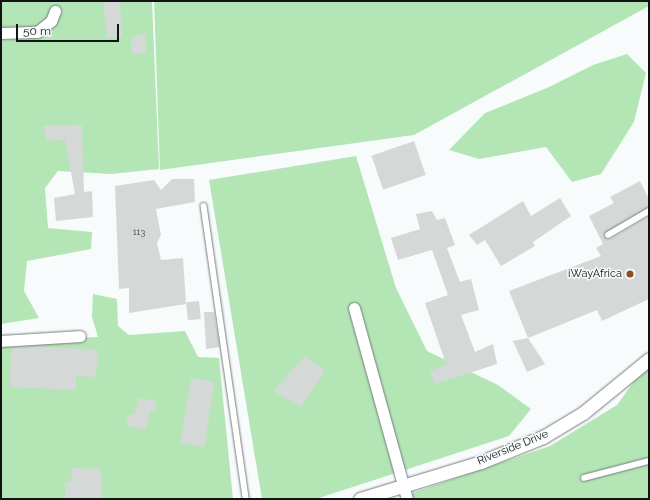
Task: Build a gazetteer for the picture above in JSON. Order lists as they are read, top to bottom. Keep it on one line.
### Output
{"streets":{"street":["Riverside Drive"]},"places":["iWayAfrica"],"house_numbers":["113"],"scale_bar":"50 m"}
